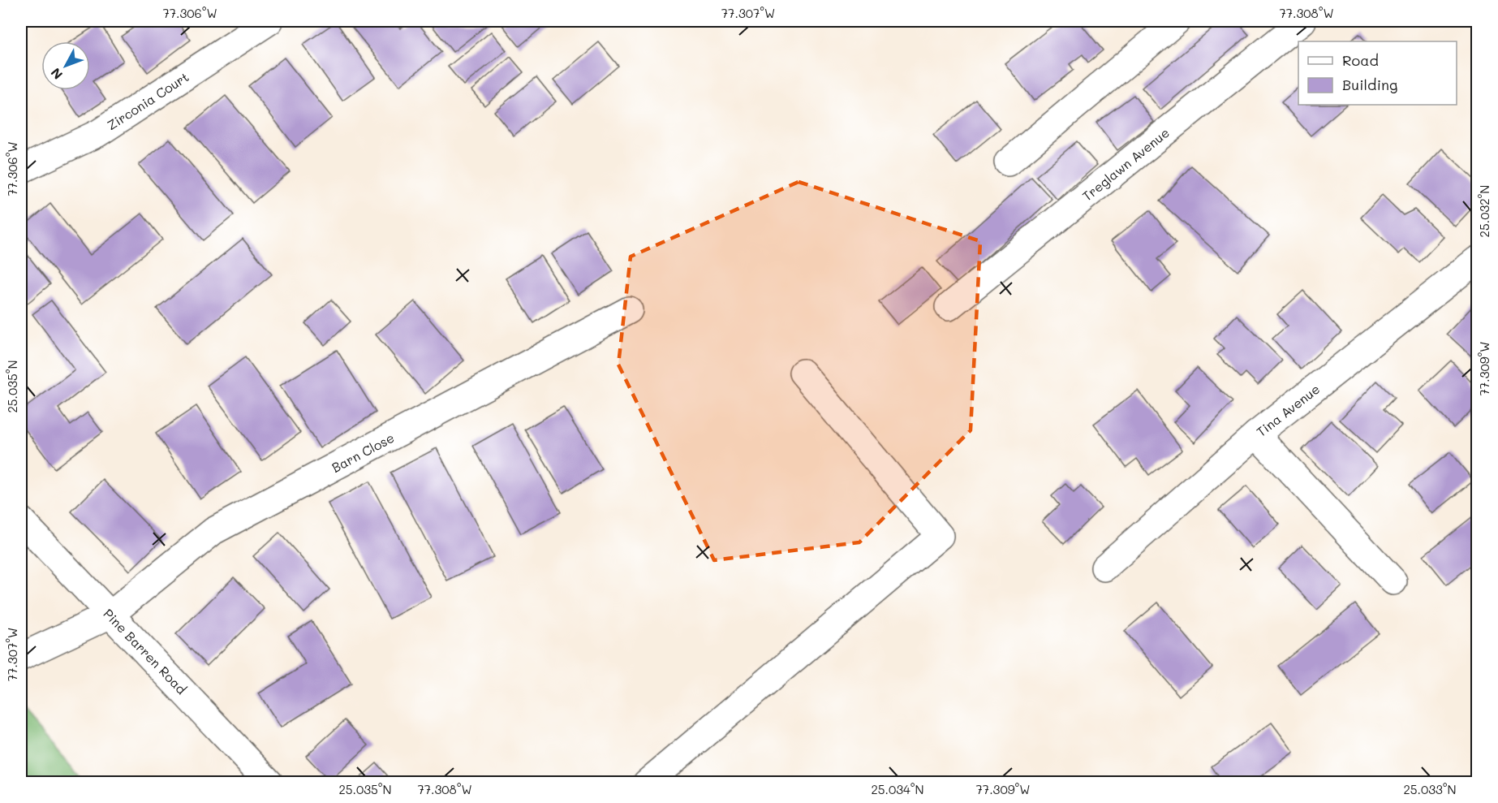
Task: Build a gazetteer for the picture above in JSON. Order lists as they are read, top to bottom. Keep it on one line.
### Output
{"streets":{"street":["Zirconia Court","Treglawn Avenue","Tina Avenue","Barn Close","Pine Barren Road"]},"crossings":[["Barn Close","Pine Barren Road"]],"legend":["Road","Building"],"north":"bottom left","coordinates":["77.306°W","77.307°W","77.308°W","25.032°N","77.309°W","25.035°N","25.034°N","25.033°N"]}
